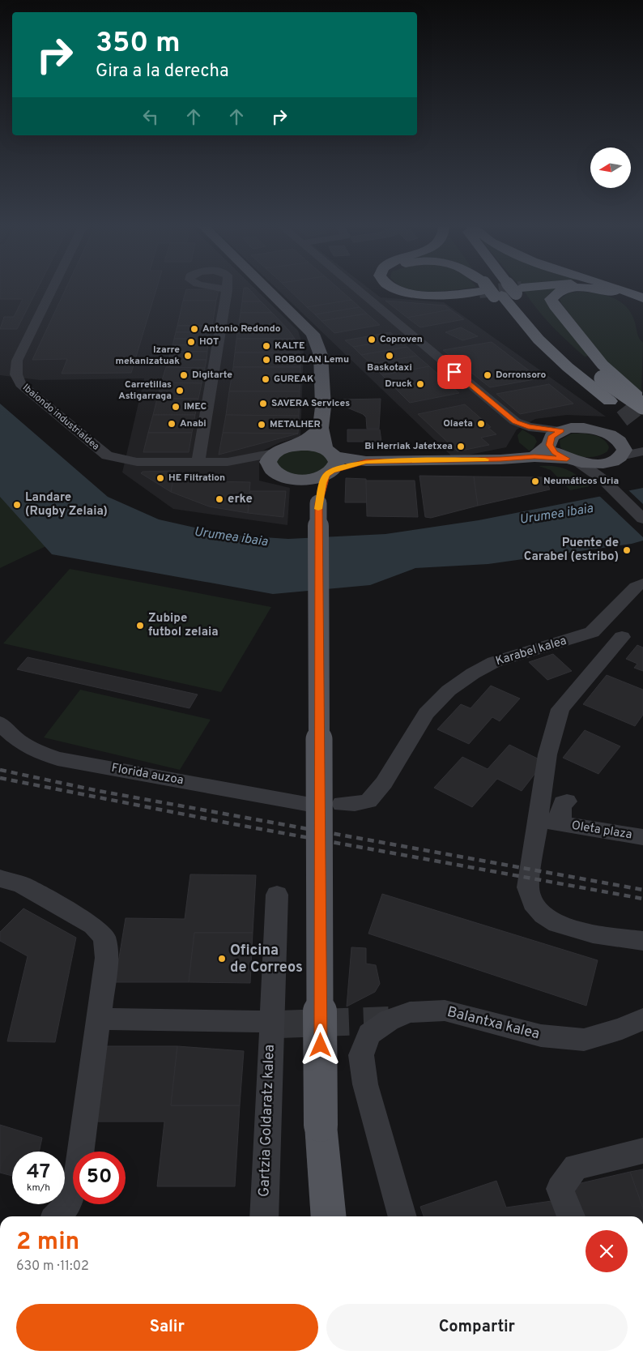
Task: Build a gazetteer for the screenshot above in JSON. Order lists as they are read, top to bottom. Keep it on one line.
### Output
{"streets":{"street":["Ibaiondo industrialdea","Karabel kalea","Florida auzoa","Oleta plaza","Balantxa kalea","Gartzia Goldaratz kalea"]},"water":["Urumea ibaia"],"places":["Antonio Redondo","Coproven","HOT","KALTE","Izarre mekanizatuak","Baskotaxi","ROBOLAN Lemu","Digitarte","Dorronsoro","GUREAK","Druck","Carretillas Astigarraga","SAVERA Services","IMEC","Anabi","Olaeta","METALHER","Bi Herriak Jatetxea","HE Filtration","Neumáticos Uria","erke","Landare (Rugby Zelaia)","Puente de Carabel (estribo)","Zubipe futbol zelaia","Oficina de Correos"],"north":"left","page":{"turn":["350 m","Gira a la derecha"],"speed":"47 km/h","limit":"50","heading":["2 min","630 m · 11:02"],"buttons":["Salir","Compartir"]}}
